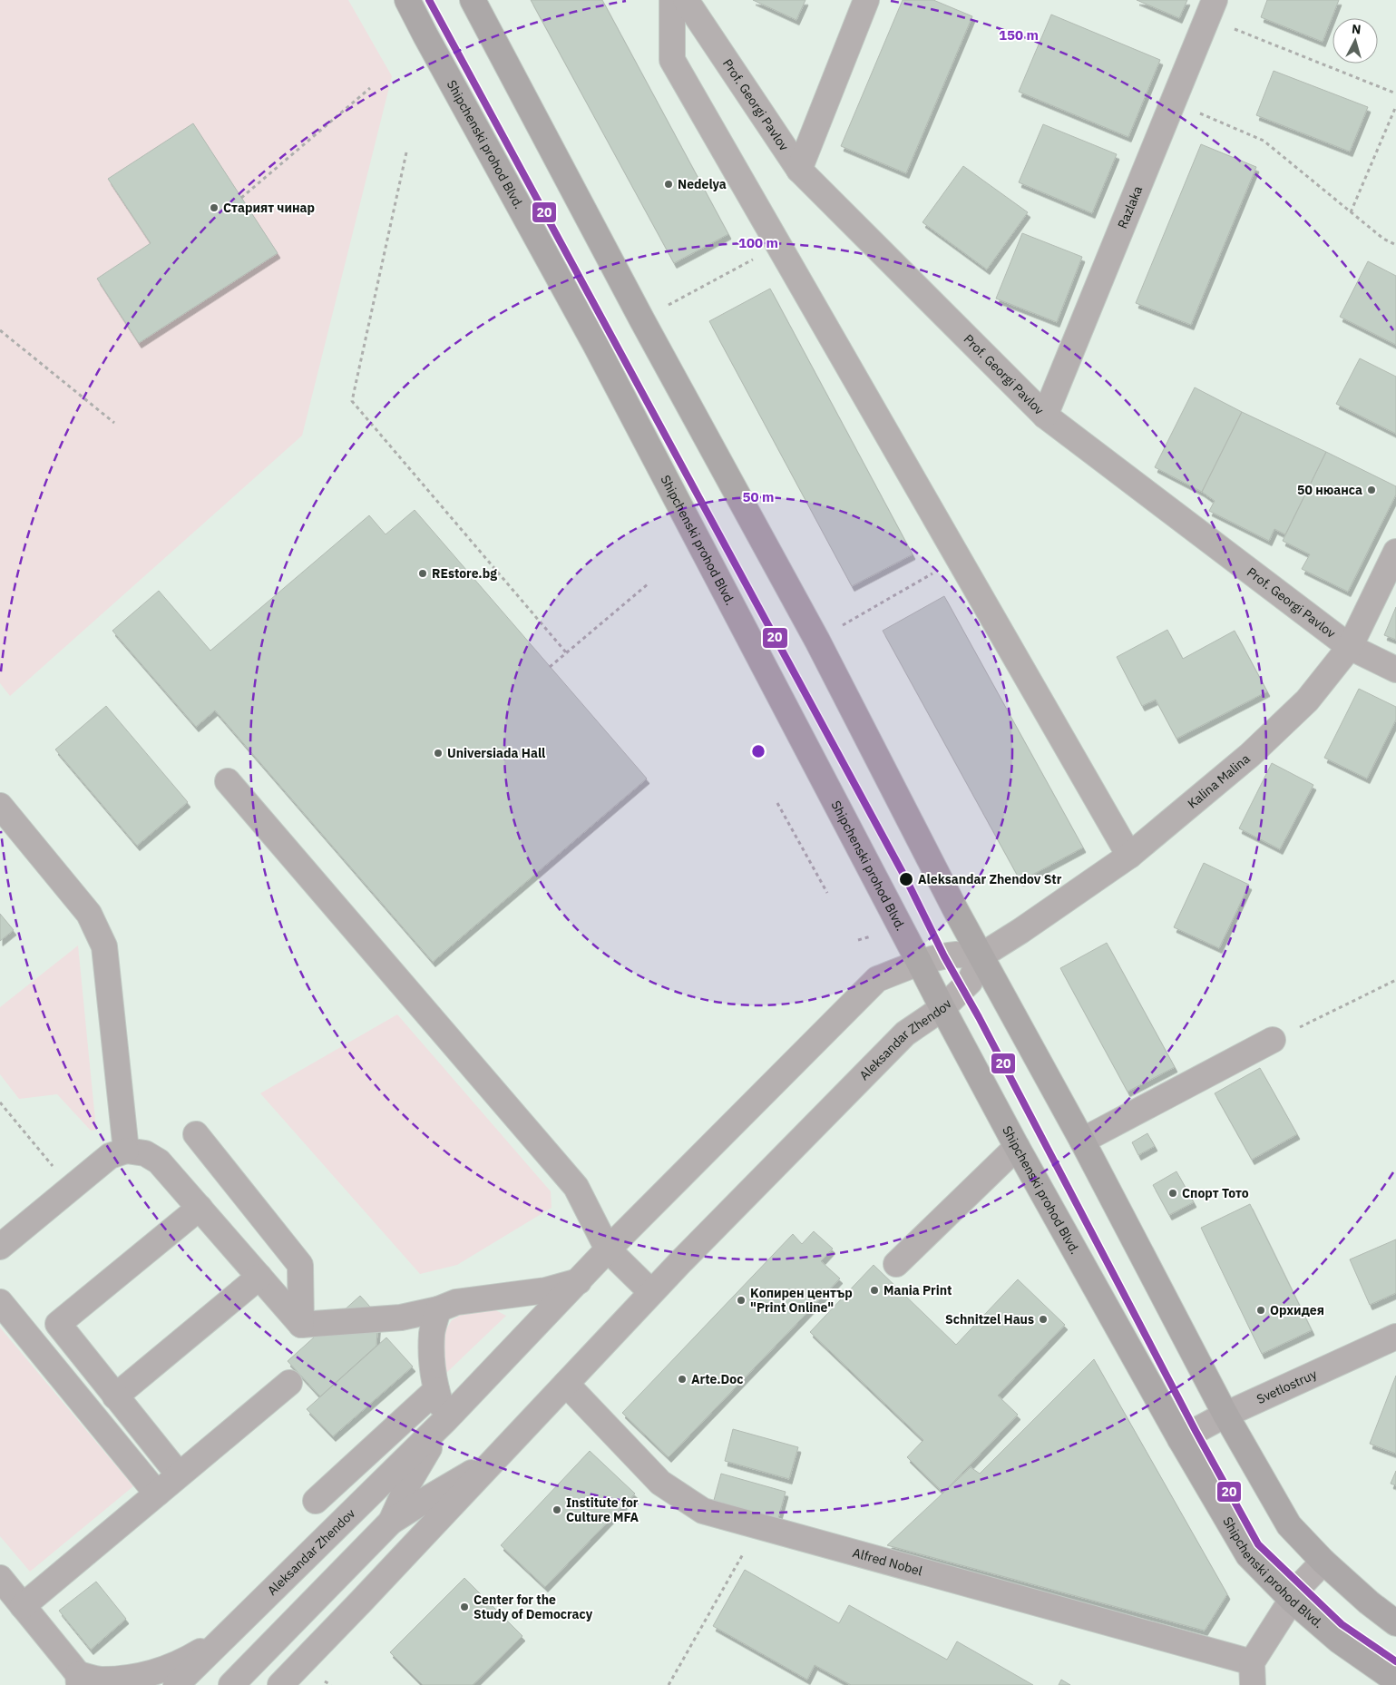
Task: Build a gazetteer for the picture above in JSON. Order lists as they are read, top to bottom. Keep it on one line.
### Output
{"streets":{"main road":["Shipchenski prohod Blvd."],"street":["Prof. Georgi Pavlov","Razlaka","Kalina Malina","Aleksandar Zhendov","Svetlostruy","Alfred Nobel"]},"crossings":[["Prof. Georgi Pavlov","Razlaka"],["Prof. Georgi Pavlov","Kalina Malina"],["Shipchenski prohod Blvd.","Aleksandar Zhendov"],["Shipchenski prohod Blvd.","Svetlostruy"],["Shipchenski prohod Blvd.","Alfred Nobel"],["Kalina Malina","Aleksandar Zhendov"],["Aleksandar Zhendov","Alfred Nobel"]],"places":["Nedelya","Старият чинар","50 нюанса","REstore.bg","Universiada Hall","Aleksandar Zhendov Str","Спорт Тото","Mania Print","Kопирен център \"Print Online\"","Орхидея","Schnitzel Haus","Arte.Doc","Institute for Culture MFA","Center for the Study of Democracy"],"lines":["transit line 20"],"north":"top","rings":["150 m","100 m","50 m"]}
